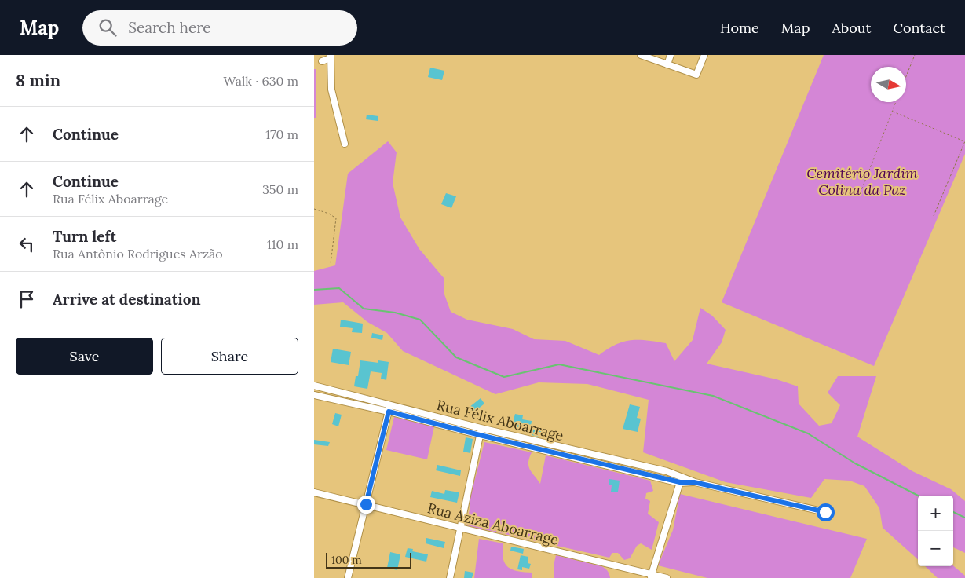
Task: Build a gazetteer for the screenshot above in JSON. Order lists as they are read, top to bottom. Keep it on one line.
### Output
{"streets":{"street":["Rua Félix Aboarrage","Rua Aziza Aboarrage"]},"parks":["Cemitério Jardim Colina da Paz"],"scale_bar":"100 m","north":"right","page":{"header":"Map","search":"Search here","nav":["Home","Map","About","Contact"],"heading":["8 min","Walk · 630 m"],"list":[["Continue","170 m"],["Continue","Rua Félix Aboarrage","350 m"],["Turn left","Rua Antônio Rodrigues Arzão","110 m"],"Arrive at destination"],"buttons":["Save","Share"],"map_buttons":["+","−"],"scale":"100 m"}}
